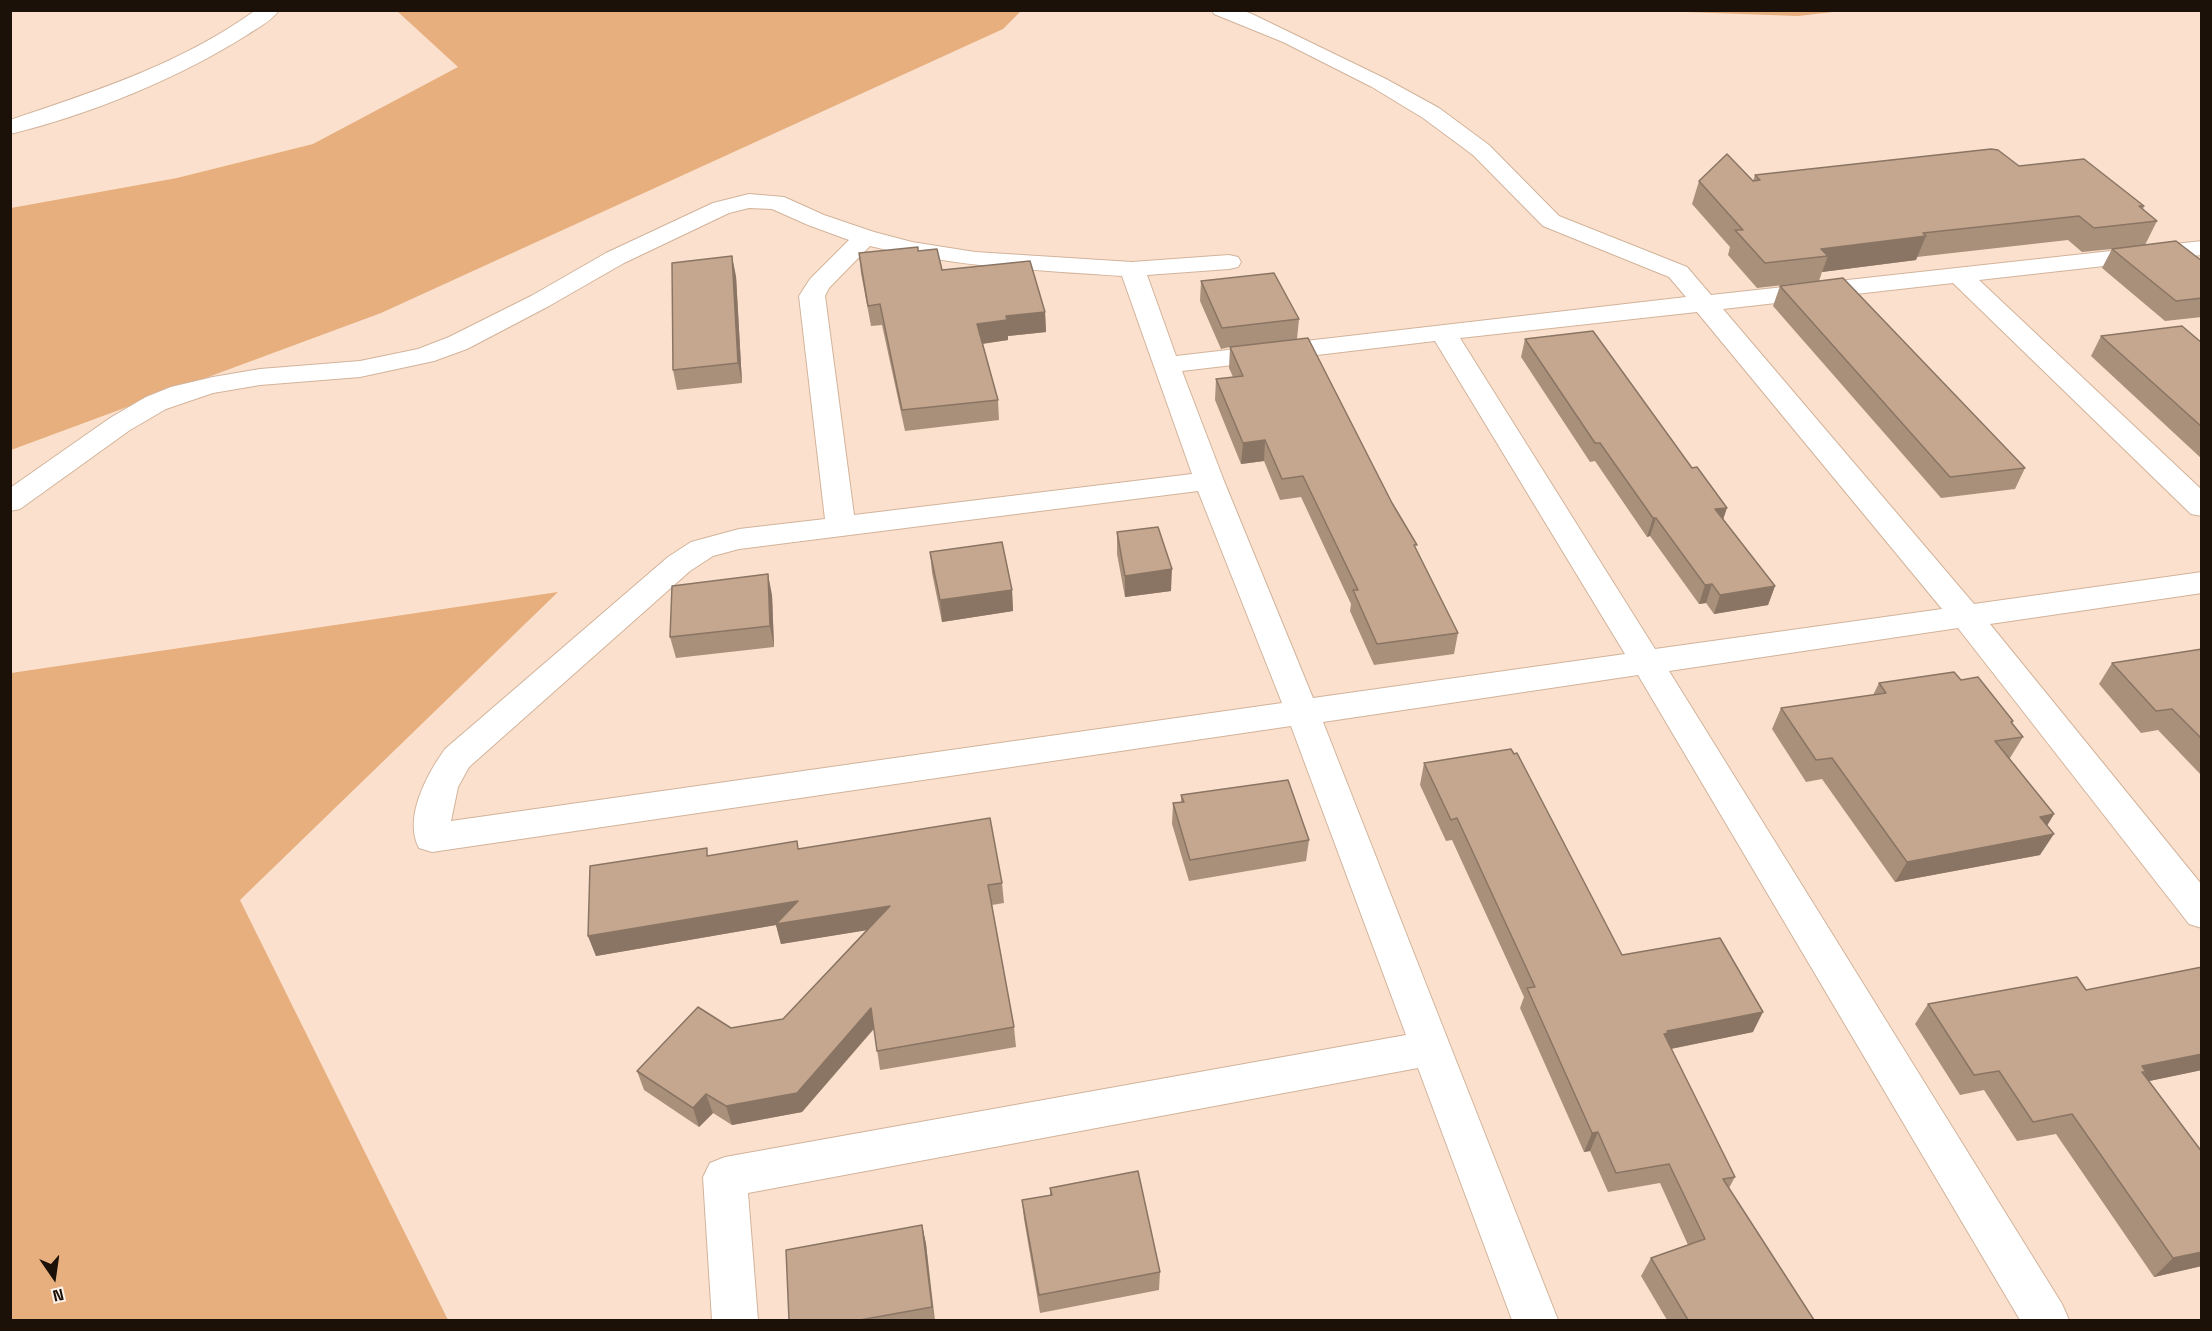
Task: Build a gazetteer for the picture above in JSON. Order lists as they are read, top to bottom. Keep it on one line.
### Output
{"north":"bottom"}
